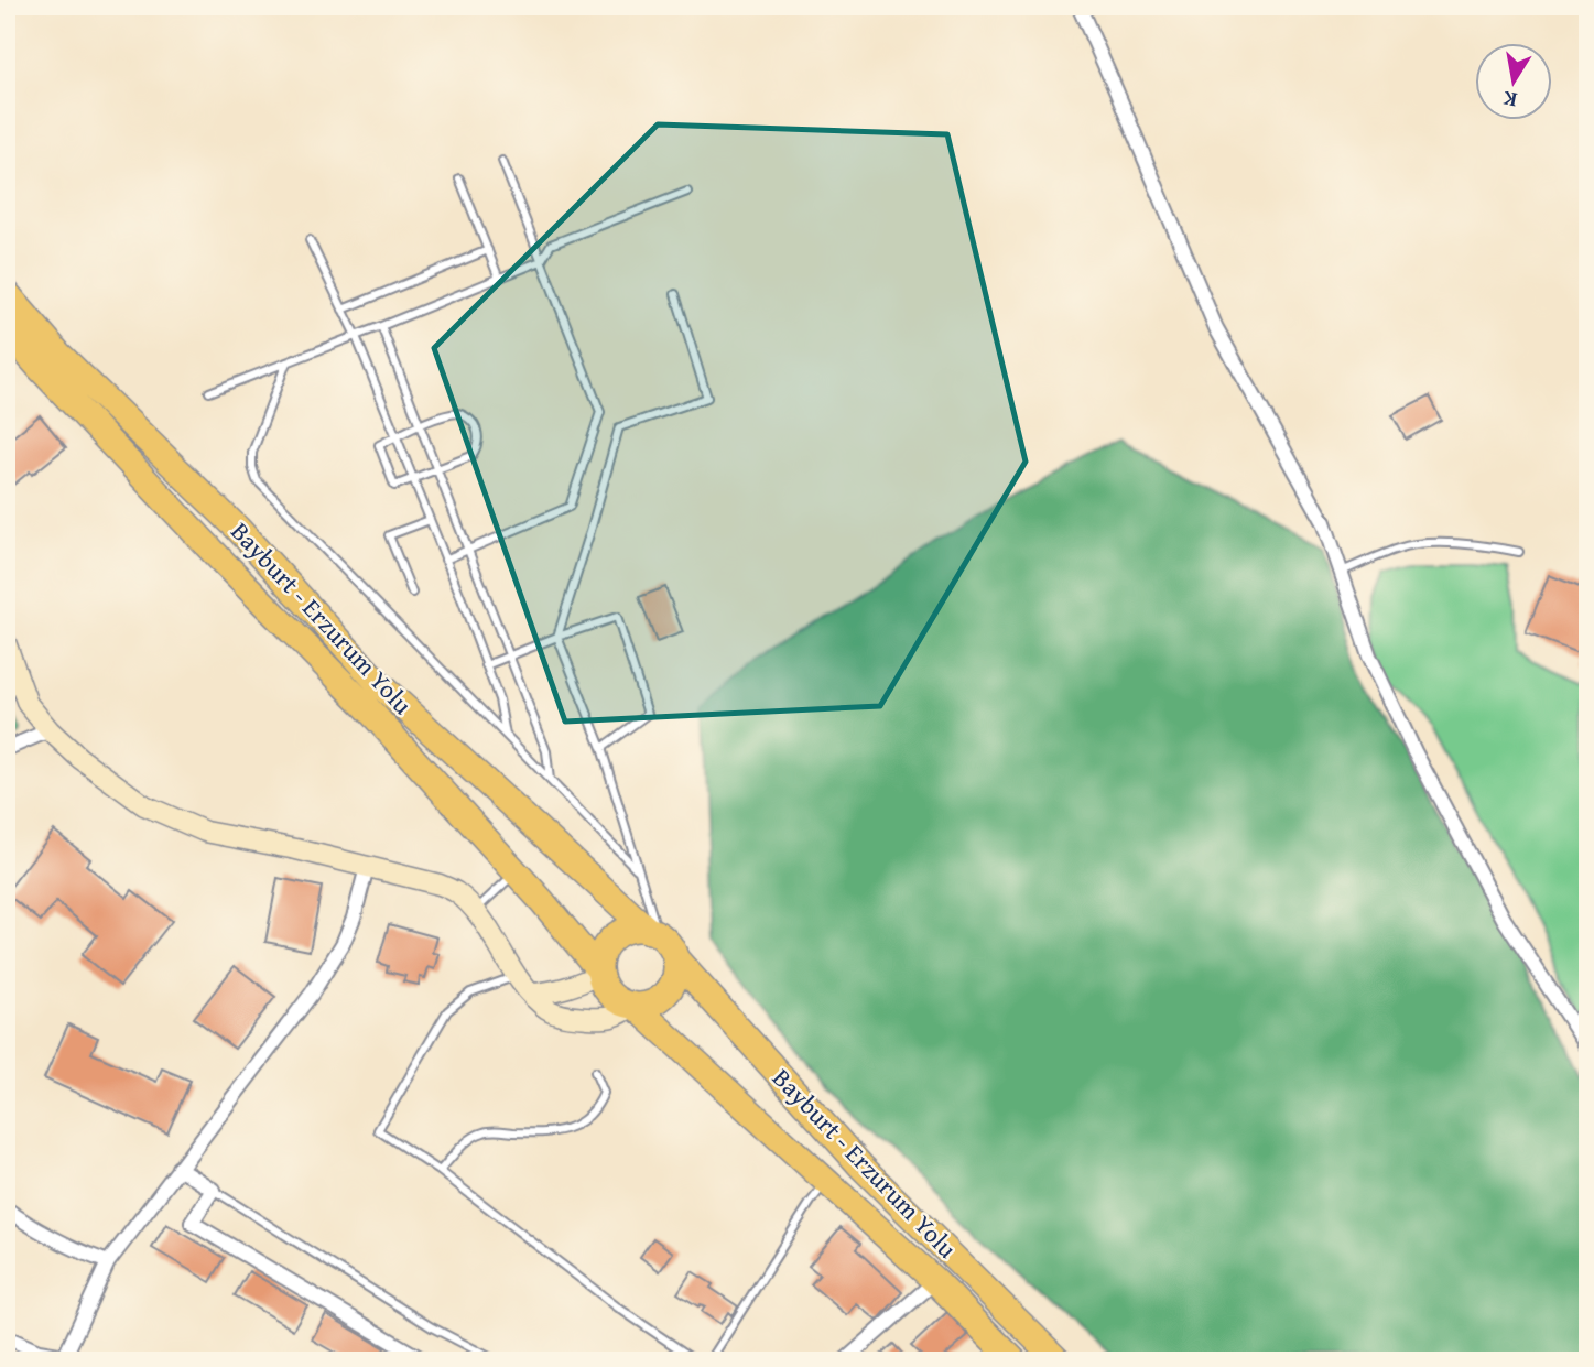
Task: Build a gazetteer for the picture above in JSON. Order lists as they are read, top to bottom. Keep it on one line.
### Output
{"streets":{"highway":["Bayburt - Erzurum Yolu"]},"north":"bottom"}
